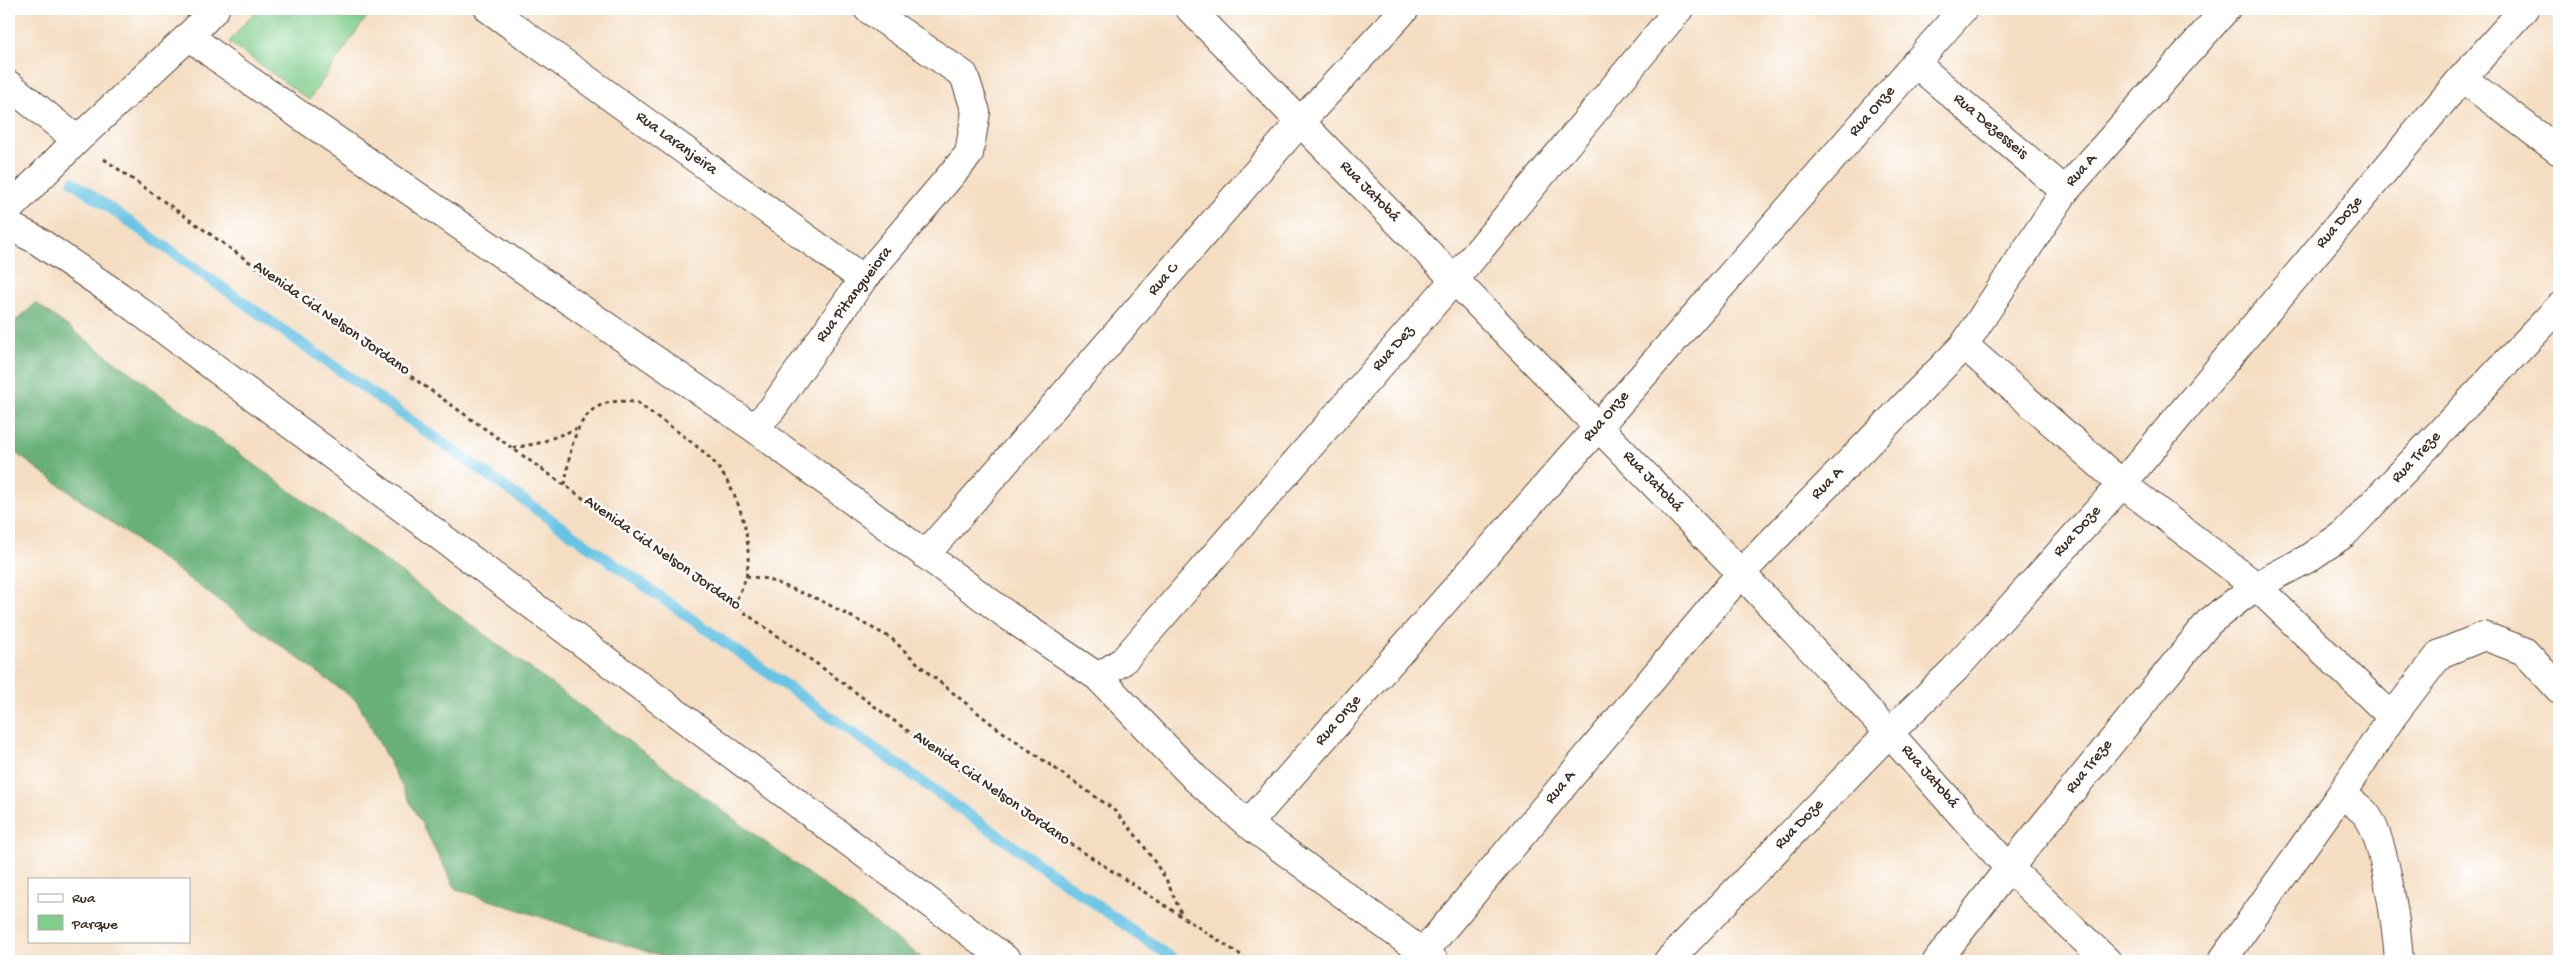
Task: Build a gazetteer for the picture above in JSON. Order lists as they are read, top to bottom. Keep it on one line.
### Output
{"streets":{"street":["Rua Onze","Rua Dezesseis","Rua Laranjeira","Rua A","Rua Jatobá","Rua Doze","Rua C","Rua Pitangueiora","Rua Dez","Rua Treze"],"path":["Avenida Cid Nelson Jordano"]},"crossings":[["Rua Onze","Rua Dezesseis"],["Rua Onze","Rua Jatobá"],["Rua Dezesseis","Rua A"],["Rua Laranjeira","Rua Pitangueiora"],["Rua A","Rua Jatobá"],["Rua Jatobá","Rua Doze"],["Rua Jatobá","Rua C"],["Rua Jatobá","Rua Dez"],["Rua Jatobá","Rua Treze"]],"legend":["Rua","Parque"]}
